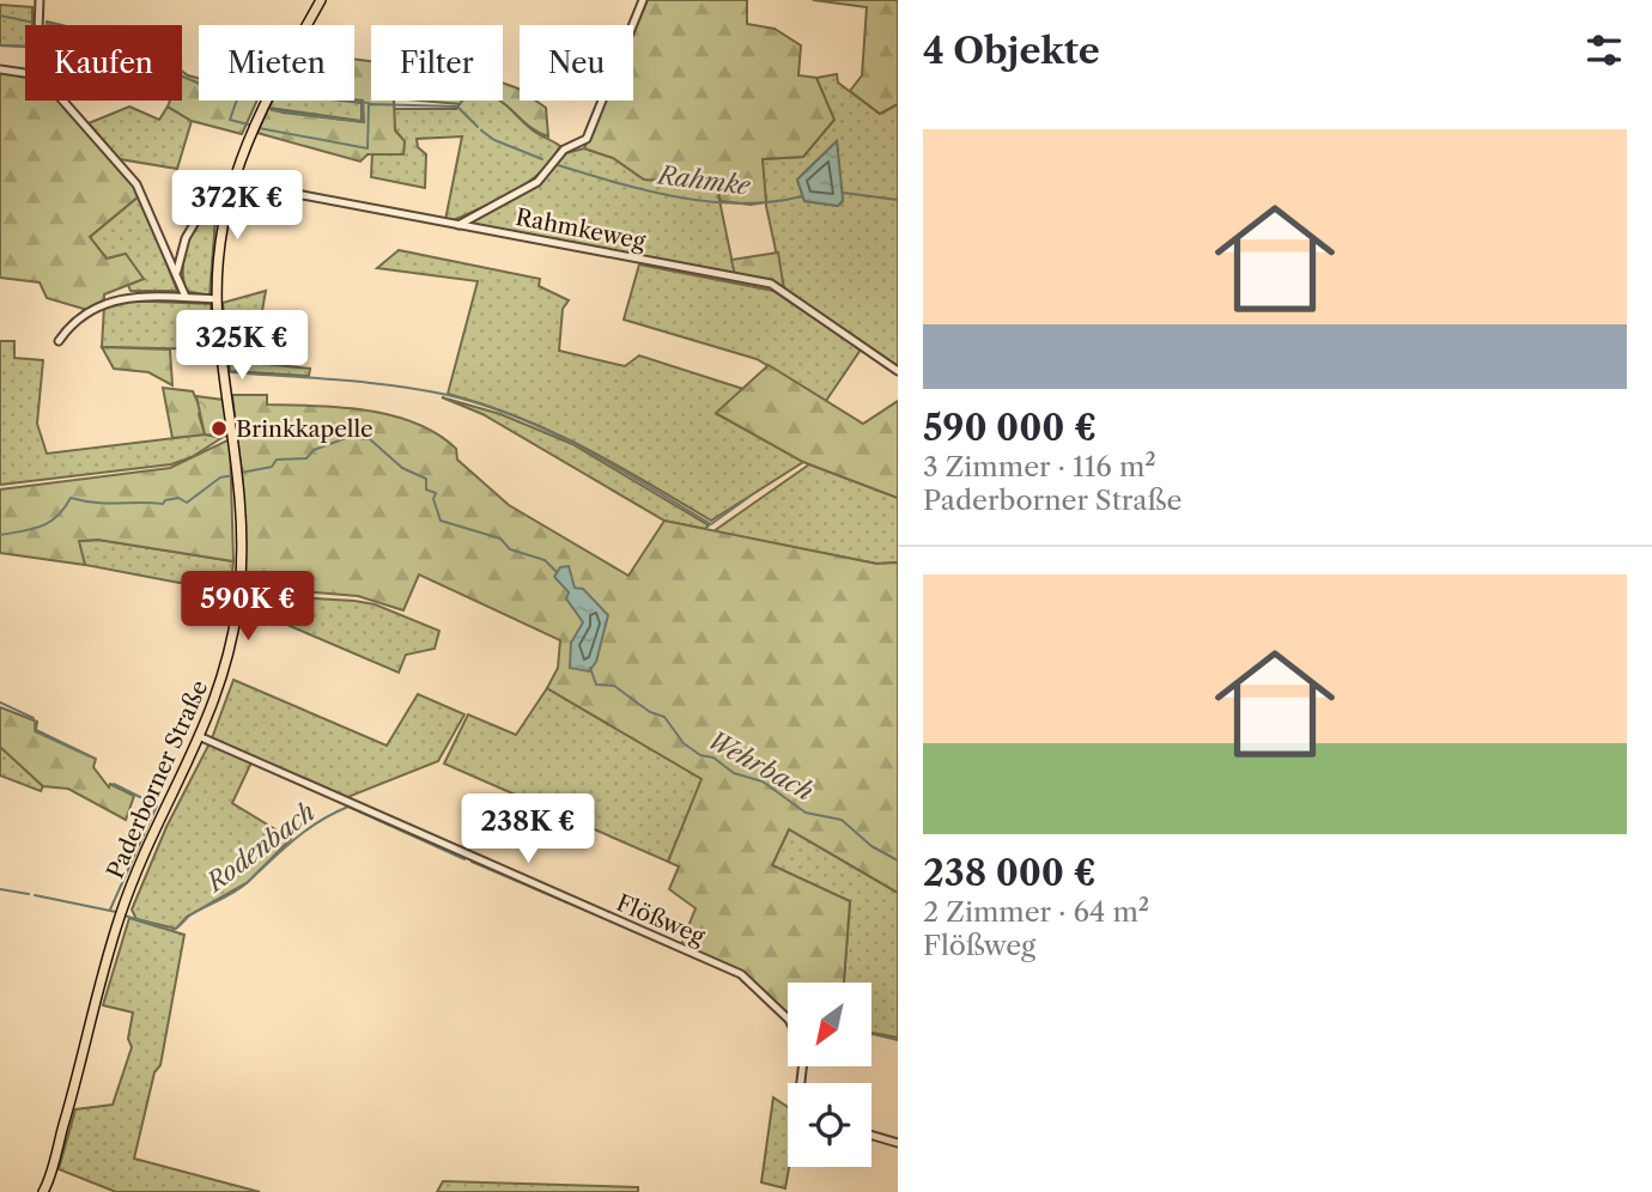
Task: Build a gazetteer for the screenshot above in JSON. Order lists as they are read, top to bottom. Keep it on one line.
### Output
{"streets":{"main road":["Paderborner Straße"],"street":["Rahmkeweg","Flößweg"]},"crossings":[["Rahmkeweg","Paderborner Straße"],["Paderborner Straße","Flößweg"]],"water":["Rahmke","Wehrbach","Rodenbach"],"places":["Brinkkapelle"],"north":"bottom left","page":{"heading":"4 Objekte","chip":["Kaufen","Mieten","Filter","Neu"],"list":[{"name":"590 000 €","note":"3 Zimmer · 116 m² · Paderborner Straße"},{"name":"238 000 €","note":"2 Zimmer · 64 m² · Flößweg"}],"price":["372K €","325K €","590K €","238K €"]}}
